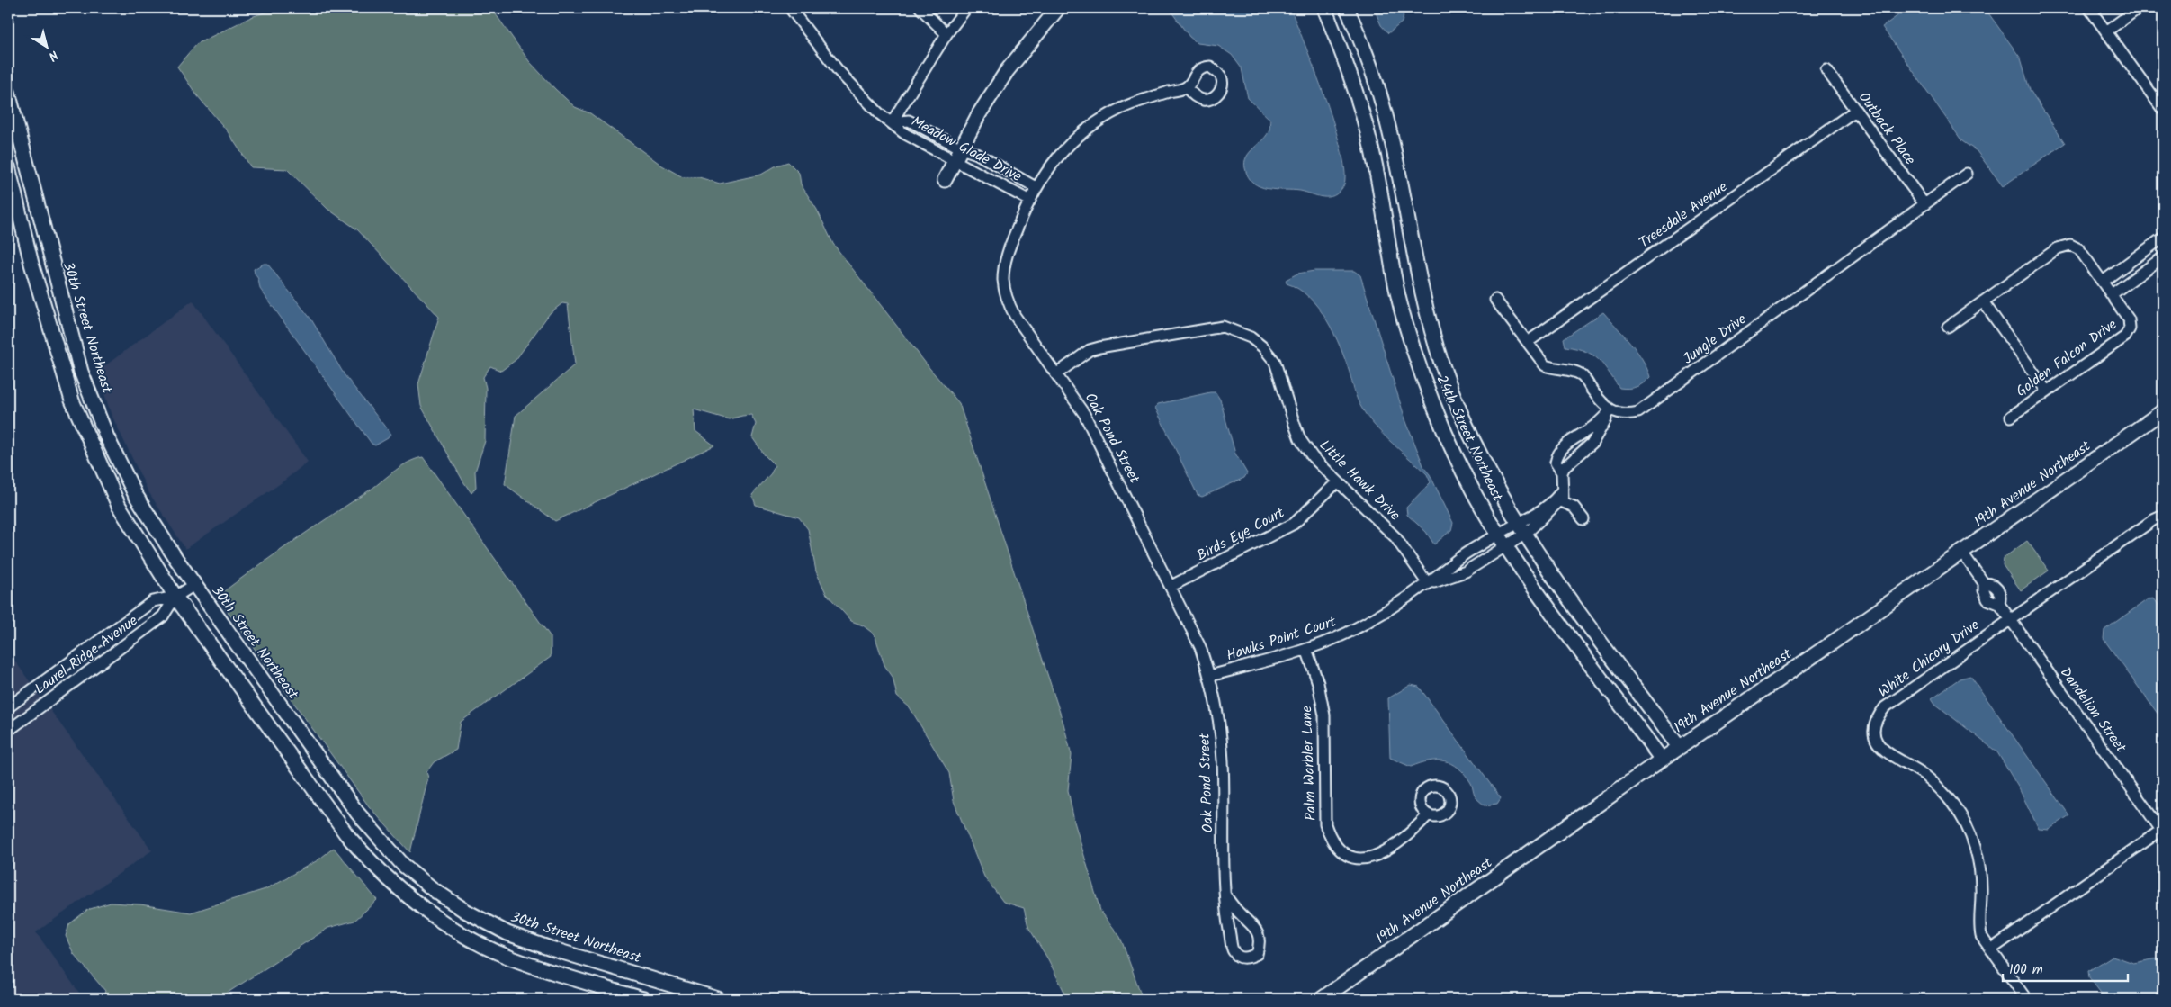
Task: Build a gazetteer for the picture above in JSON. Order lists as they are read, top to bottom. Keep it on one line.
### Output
{"streets":{"street":["Outback Place","Meadow Glade Drive","Treesdale Avenue","30th Street Northeast","Jungle Drive","Golden Falcon Drive","Oak Pond Street","24th Street Northeast","Little Hawk Drive","19th Avenue Northeast","Birds Eye Court","Hawks Point Court","Laurel Ridge Avenue","White Chicory Drive","Dandelion Street","Palm Warbler Lane"]},"crossings":[["Outback Place","Treesdale Avenue"],["Outback Place","Jungle Drive"],["Meadow Glade Drive","Oak Pond Street"],["30th Street Northeast","Laurel Ridge Avenue"],["Oak Pond Street","Little Hawk Drive"],["Oak Pond Street","Birds Eye Court"],["Oak Pond Street","Hawks Point Court"],["24th Street Northeast","19th Avenue Northeast"],["24th Street Northeast","Hawks Point Court"],["Little Hawk Drive","Birds Eye Court"],["Little Hawk Drive","Hawks Point Court"],["19th Avenue Northeast","Dandelion Street"],["Hawks Point Court","Palm Warbler Lane"],["White Chicory Drive","Dandelion Street"]],"scale_bar":"100 m","north":"bottom right"}
